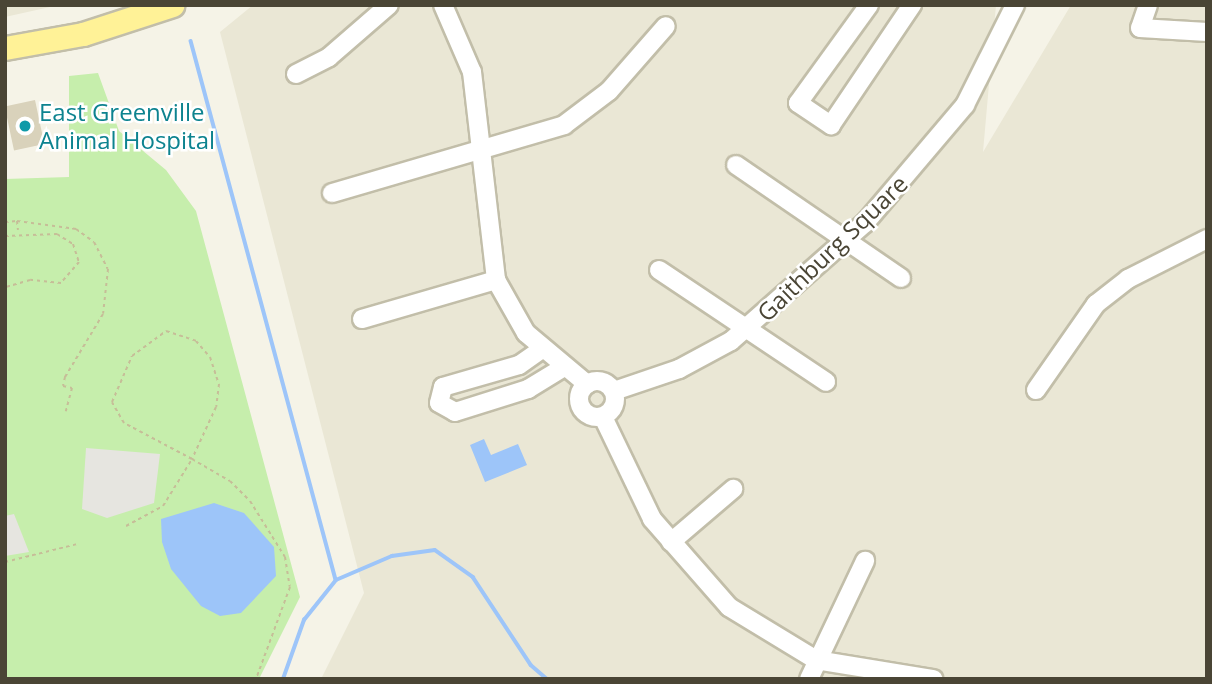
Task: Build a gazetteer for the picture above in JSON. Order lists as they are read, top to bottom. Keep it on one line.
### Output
{"streets":{"street":["Gaithburg Square"]},"places":["East Greenville Animal Hospital"]}
